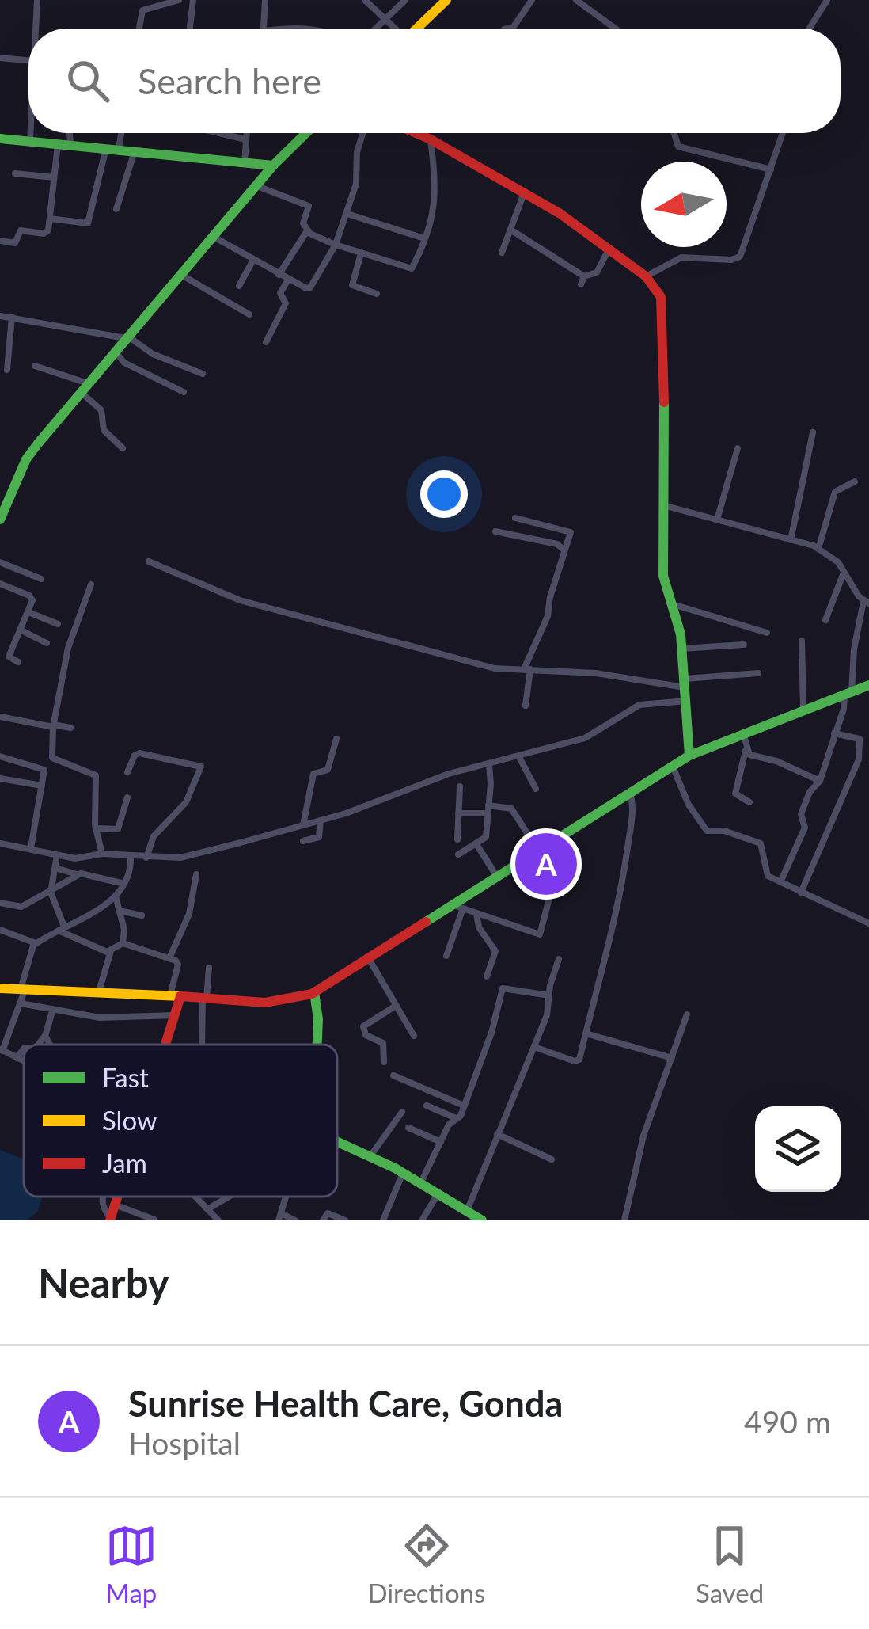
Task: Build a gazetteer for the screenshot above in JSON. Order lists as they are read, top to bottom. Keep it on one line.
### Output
{"legend":["Fast","Slow","Jam"],"north":"left","page":{"search":"Search here","pins":"A","heading":"Nearby","list":[{"mark":"A","name":"Sunrise Health Care, Gonda","note":"Hospital","value":"490 m"}],"nav":["Map","Directions","Saved"]}}
